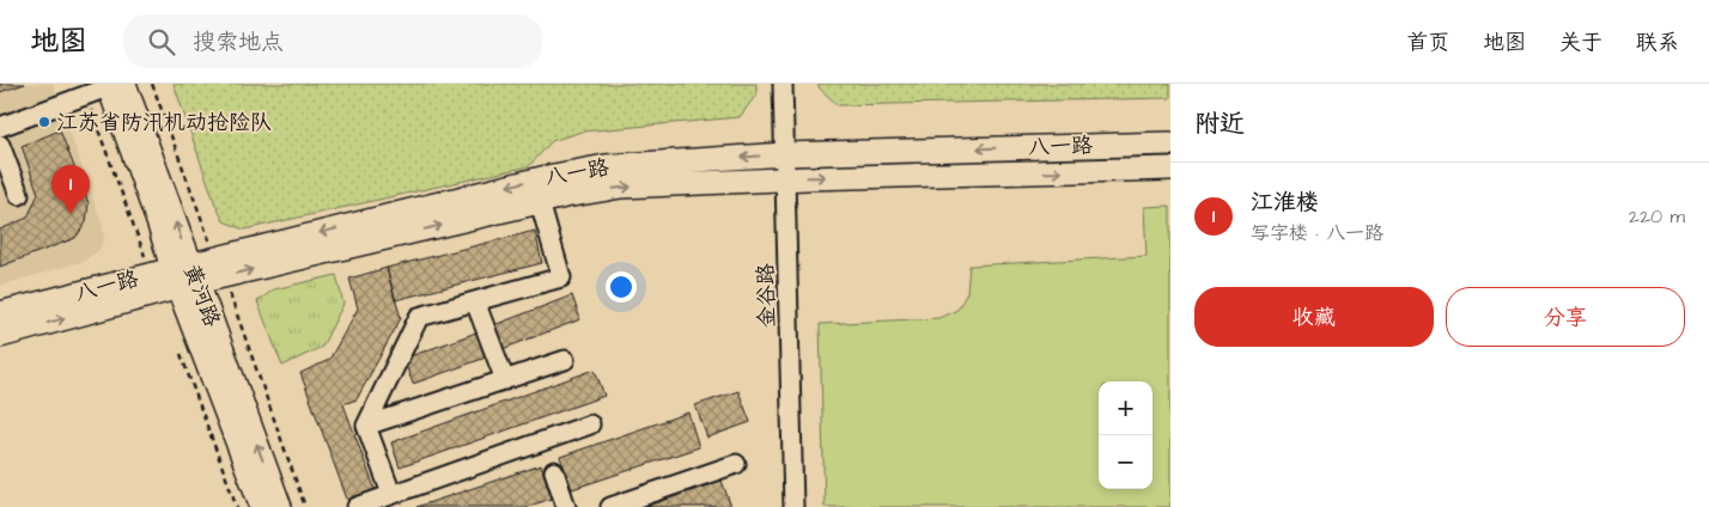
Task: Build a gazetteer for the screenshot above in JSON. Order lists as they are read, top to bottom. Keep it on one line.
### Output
{"streets":{"main road":["八一路","黄河路"],"street":["金谷路"]},"crossings":[["八一路","黄河路"],["八一路","金谷路"]],"places":["江苏省防汛机动抢险队"],"page":{"header":"地图","search":"搜索地点","nav":["首页","地图","关于","联系"],"heading":"附近","list":[{"mark":"1","name":"江淮楼","note":"写字楼 · 八一路","value":"220 m"}],"pins":"1","buttons":["收藏","分享"],"map_buttons":["+","−"]}}
